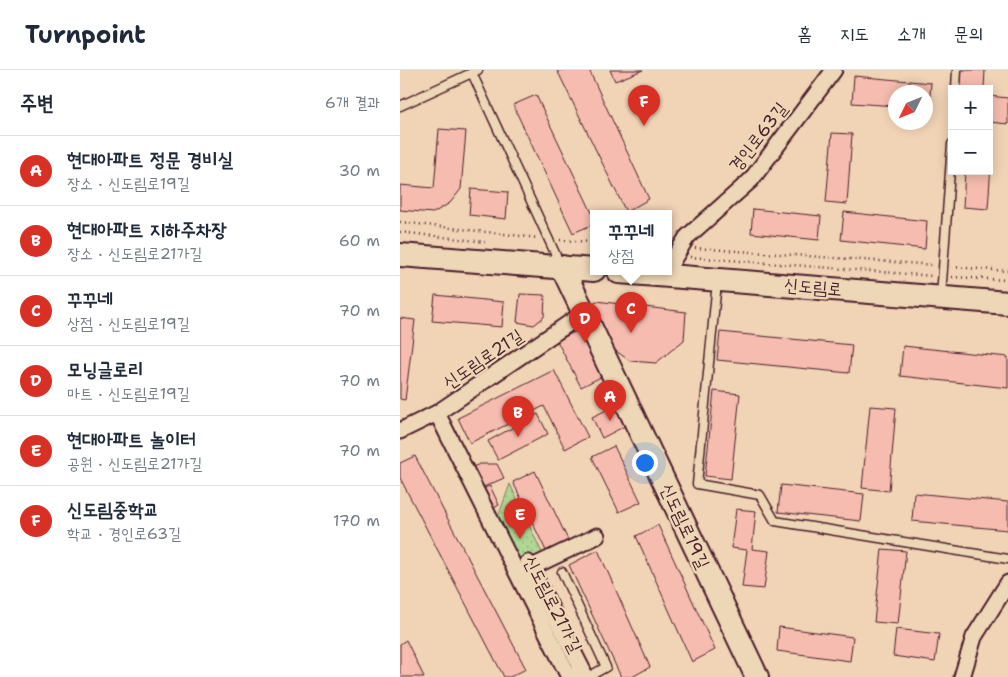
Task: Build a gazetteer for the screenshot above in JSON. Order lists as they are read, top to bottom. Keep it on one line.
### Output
{"streets":{"street":["경인로63길","신도림로","신도림로21길","신도림로19길","신도림로21가길"]},"crossings":[["신도림로21길","신도림로19길"],["신도림로21길","신도림로21가길"]],"north":"bottom left","page":{"header":"Turnpoint","nav":["홈","지도","소개","문의"],"heading":["주변","6개 결과"],"map_buttons":["+","−"],"pins":["F","C","D","A","B","E"],"list":[{"mark":"A","name":"현대아파트 정문 경비실","note":"장소 · 신도림로19길","value":"30 m"},{"mark":"B","name":"현대아파트 지하주차장","note":"장소 · 신도림로21가길","value":"60 m"},{"mark":"C","name":"꾸꾸네","note":"상점 · 신도림로19길","value":"70 m"},{"mark":"D","name":"모닝글로리","note":"마트 · 신도림로19길","value":"70 m"},{"mark":"E","name":"현대아파트 놀이터","note":"공원 · 신도림로21가길","value":"70 m"},{"mark":"F","name":"신도림중학교","note":"학교 · 경인로63길","value":"170 m"}],"popup":["꾸꾸네","상점"]}}
